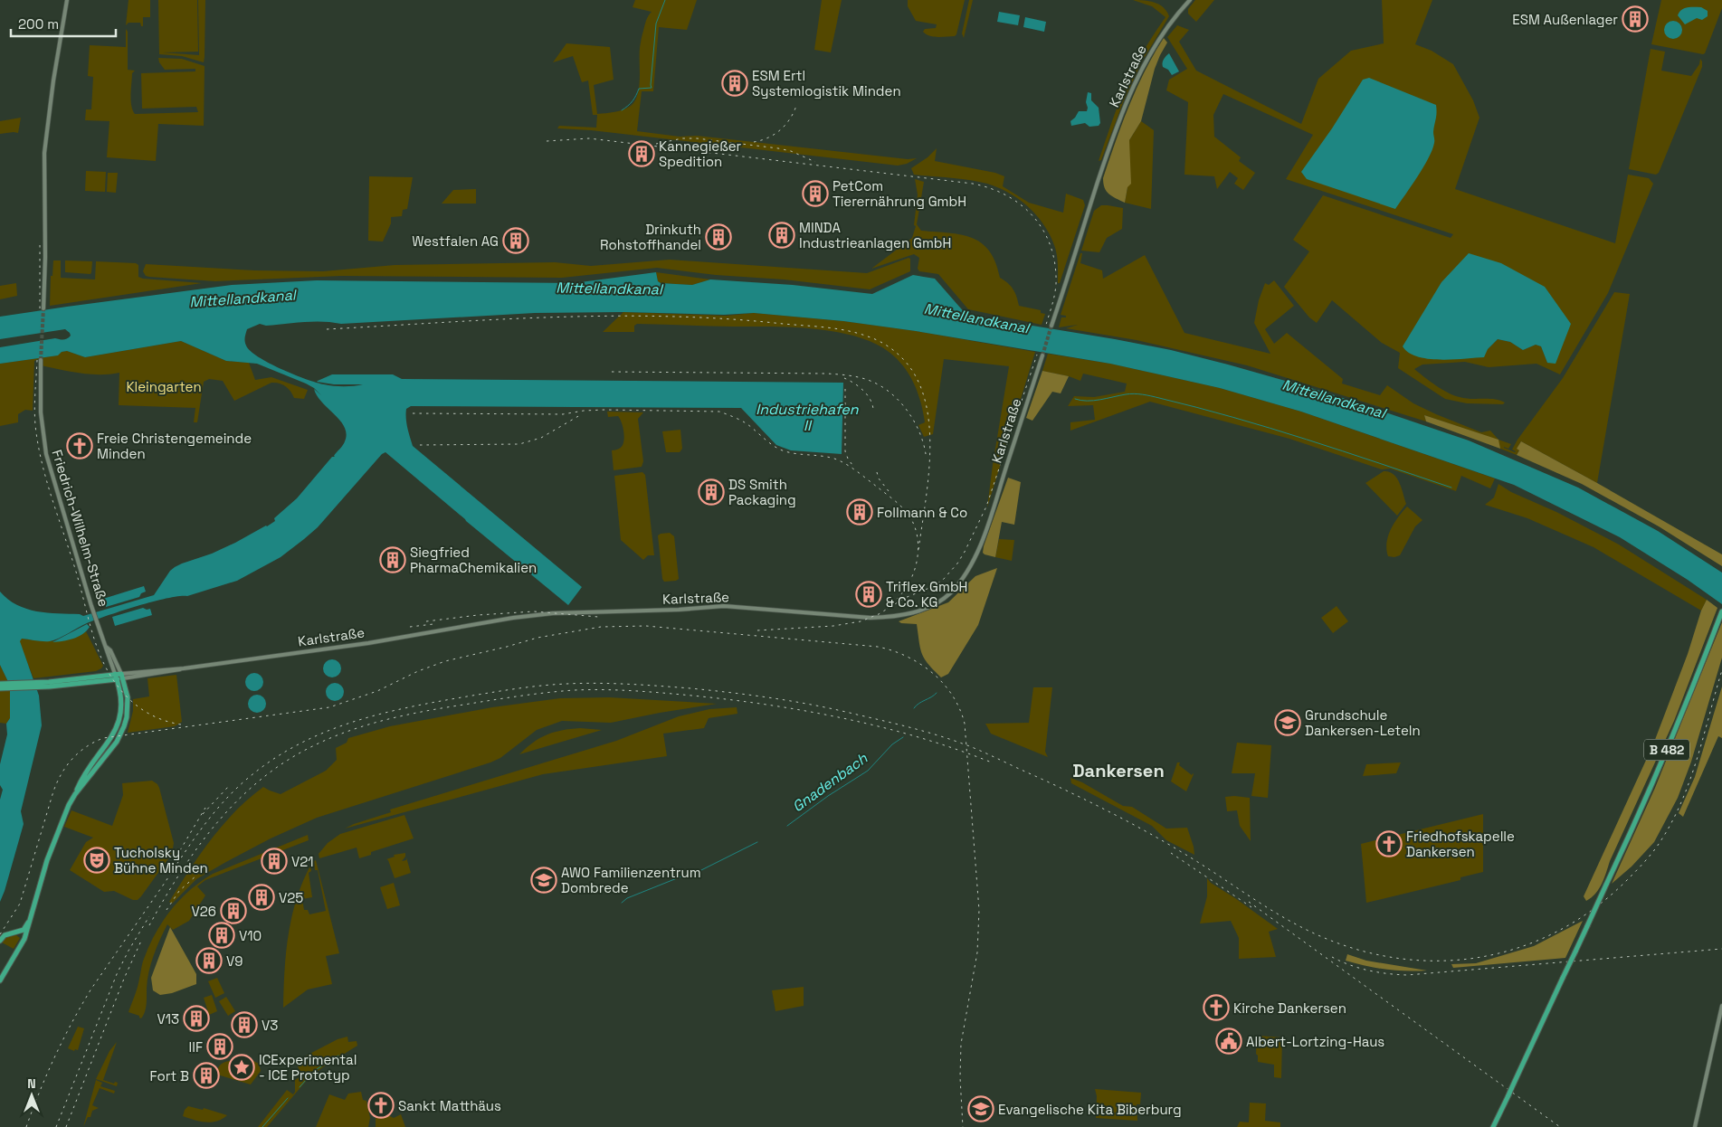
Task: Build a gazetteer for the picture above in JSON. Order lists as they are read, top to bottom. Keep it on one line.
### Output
{"streets":{"main road":["Friedrich-Wilhelm-Straße","B 482"],"street":["Karlstraße"]},"crossings":[["Karlstraße","Friedrich-Wilhelm-Straße"]],"districts":["Dankersen"],"water":["Mittellandkanal","Industriehafen II","Gnadenbach"],"parks":["Kleingarten"],"places":{"building":["ESM Außenlager","ESM Ertl Systemlogistik Minden","Kannegießer Spedition","PetCom Tierernährung GmbH","MINDA Industrieanlagen GmbH","Drinkuth Rohstoffhandel","Westfalen AG","DS Smith Packaging","Follmann & Co","Siegfried PharmaChemikalien","Triflex GmbH & Co. KG","V21","V25","V26","V10","V9","V13","V3","IIF","Fort B"],"church":["Freie Christengemeinde Minden","Friedhofskapelle Dankersen","Kirche Dankersen","Sankt Matthäus"],"school or university":["Grundschule Dankersen-Leteln","AWO Familienzentrum Dombrede","Evangelische Kita Biberburg"],"theatre":["Tucholsky Bühne Minden"],"public building":["Albert-Lortzing-Haus"],"place":["ICExperimental - ICE Prototyp"]},"scale_bar":"200 m","north":"top"}
